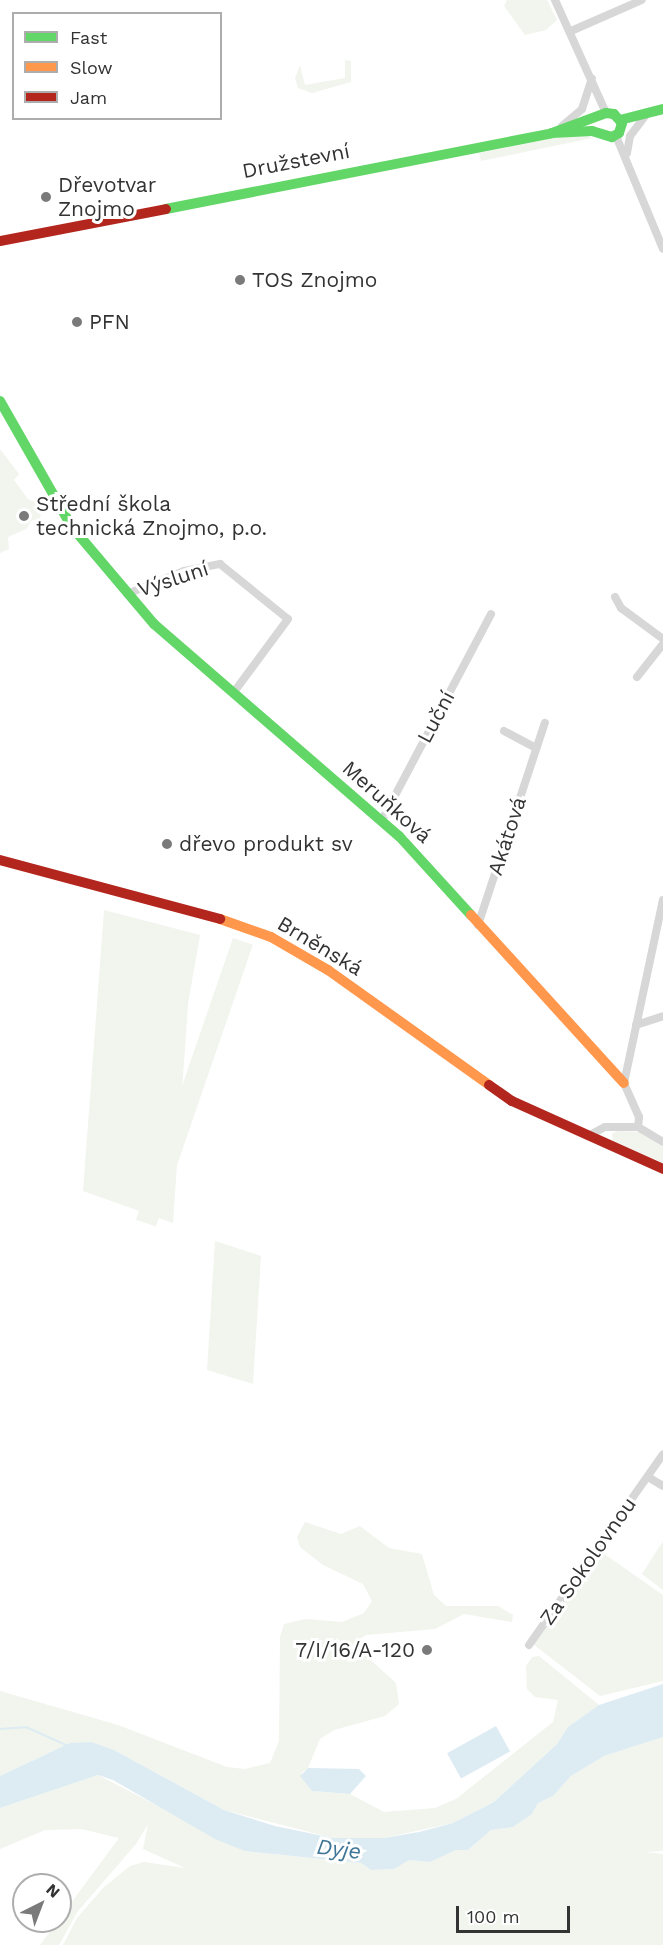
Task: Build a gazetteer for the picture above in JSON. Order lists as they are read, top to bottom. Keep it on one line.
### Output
{"streets":{"main road":["Družstevní","Meruňková","Brněnská"],"street":["Výsluní","Luční","Akátová","Za Sokolovnou"]},"crossings":[["Výsluní","Meruňková"],["Luční","Meruňková"],["Meruňková","Akátová"]],"water":["Dyje"],"places":["Dřevotvar Znojmo","TOS Znojmo","PFN","Střední škola technická Znojmo, p.o.","dřevo produkt sv","7/I/16/A-120"],"legend":["Fast","Slow","Jam"],"scale_bar":"100 m","north":"top right"}
